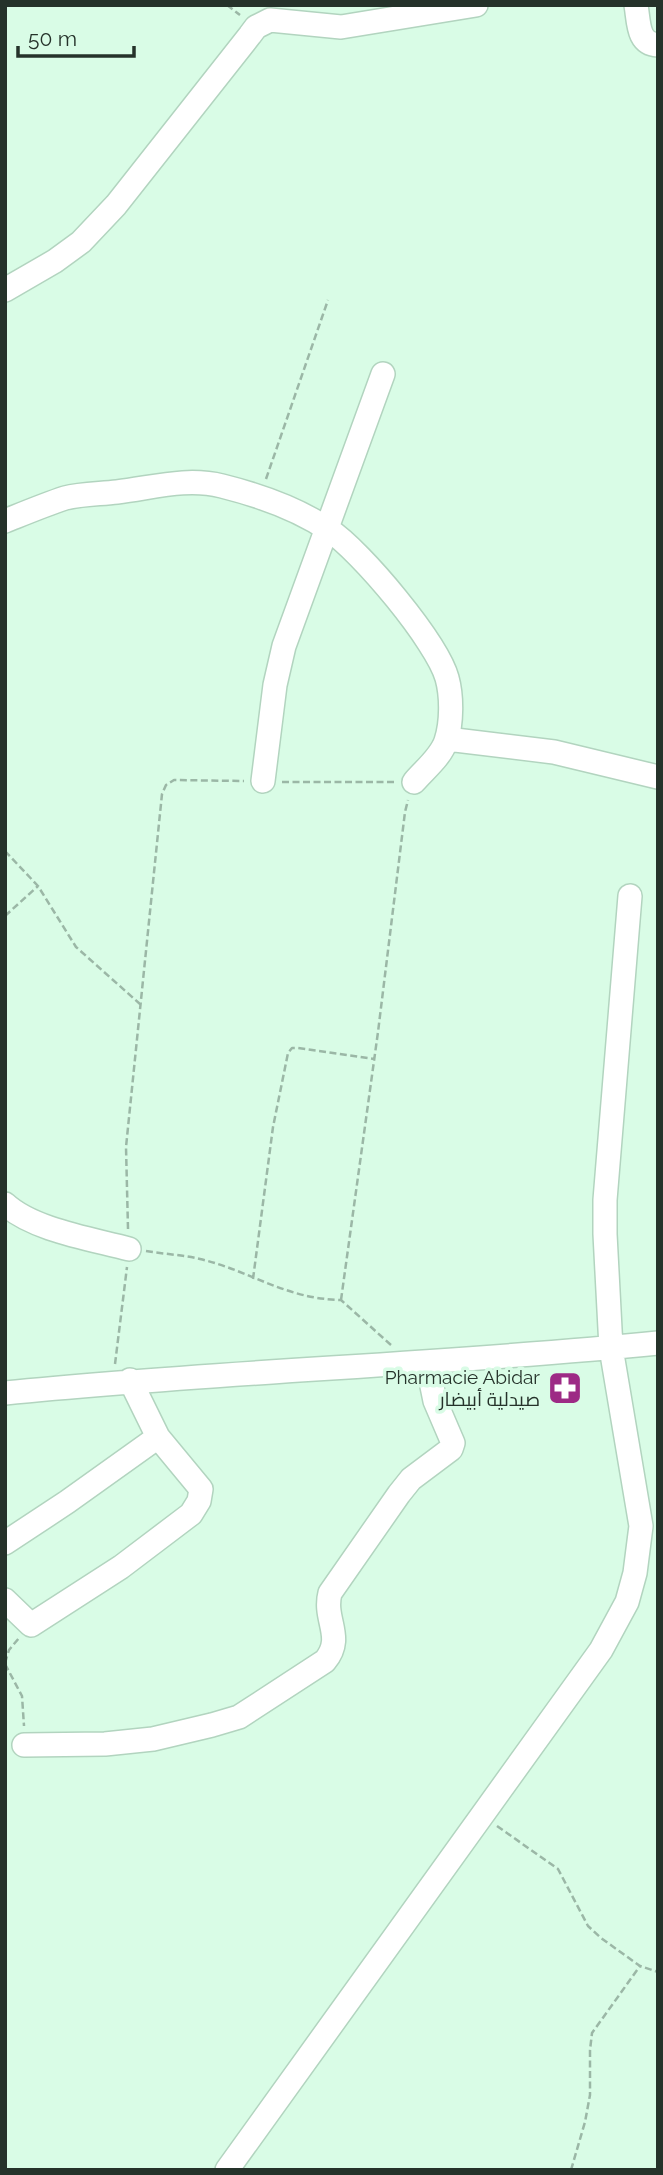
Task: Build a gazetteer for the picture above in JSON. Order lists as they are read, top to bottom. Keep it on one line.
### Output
{"places":{"pharmacy":["Pharmacie Abidar صيدلية أبيضار"]},"scale_bar":"50 m"}
